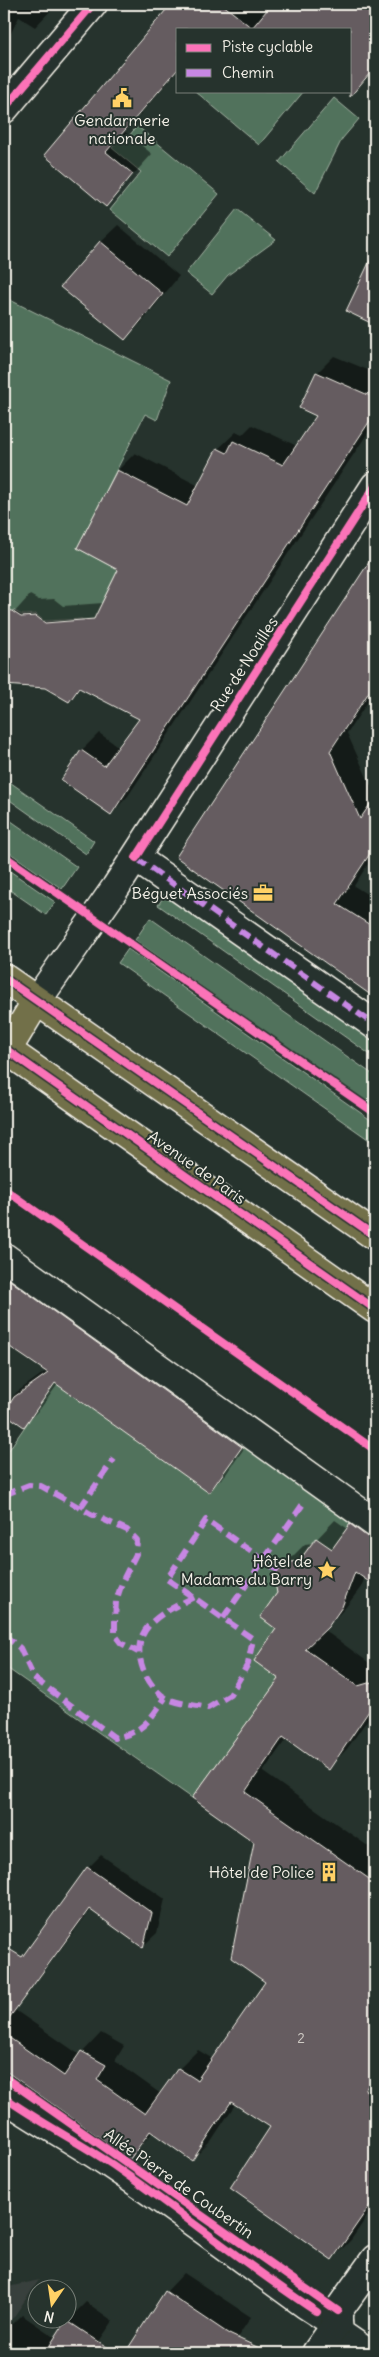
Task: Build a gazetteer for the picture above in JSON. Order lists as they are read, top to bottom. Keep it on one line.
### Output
{"streets":{"main road":["Avenue de Paris"],"street":["Rue de Noailles","Allée Pierre de Coubertin"]},"crossings":[["Rue de Noailles","Avenue de Paris"]],"places":{"public building":["Gendarmerie nationale"],"office":["Béguet Associés"],"place":["Hôtel de Madame du Barry"],"building":["Hôtel de Police"]},"house_numbers":["2"],"legend":["Piste cyclable","Chemin"],"north":"bottom"}
